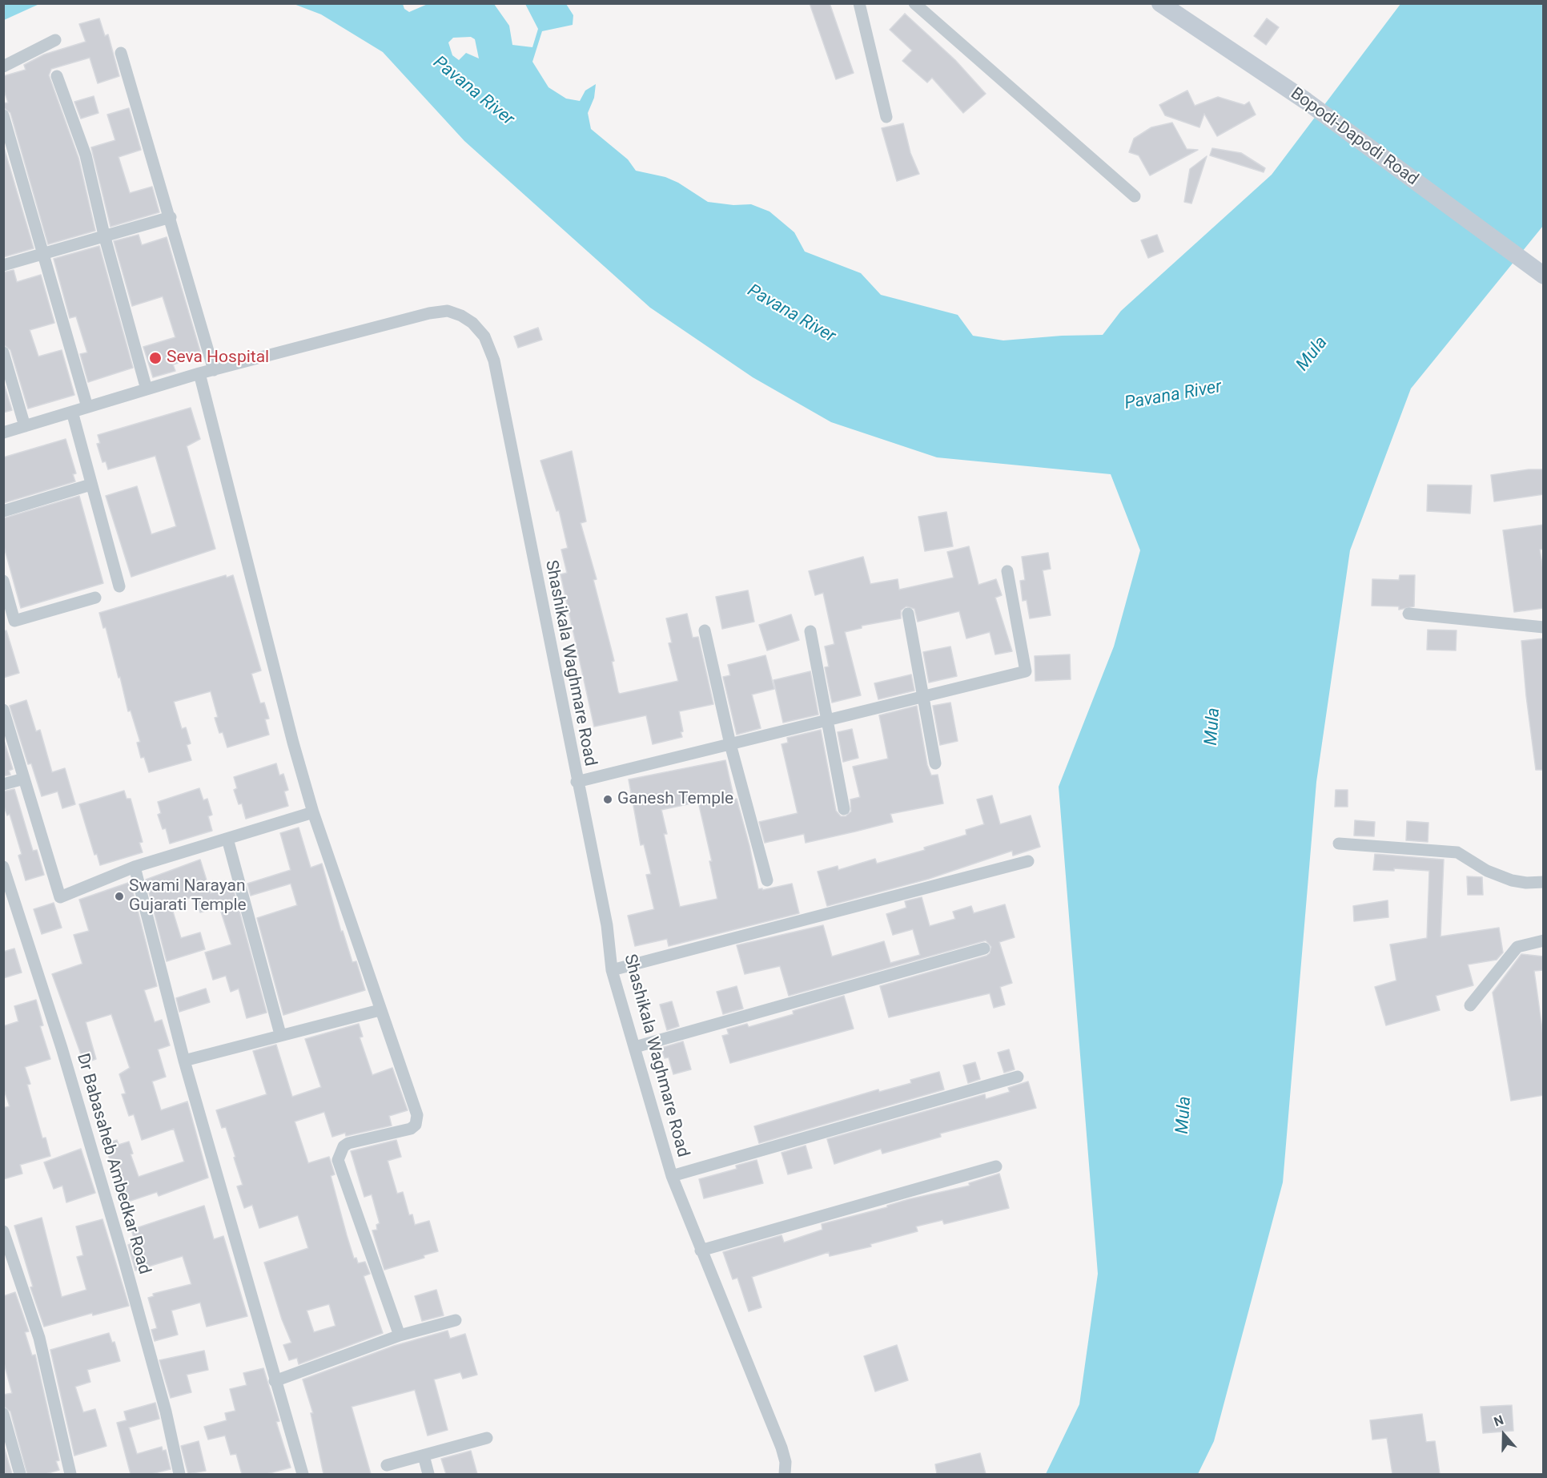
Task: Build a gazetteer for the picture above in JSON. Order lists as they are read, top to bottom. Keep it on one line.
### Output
{"streets":{"street":["Bopodi-Dapodi Road","Shashikala Waghmare Road","Dr Babasaheb Ambedkar Road"]},"water":["Pavana River","Mula"],"places":["Seva Hospital","Ganesh Temple","Swami Narayan Gujarati Temple"],"north":"top"}
